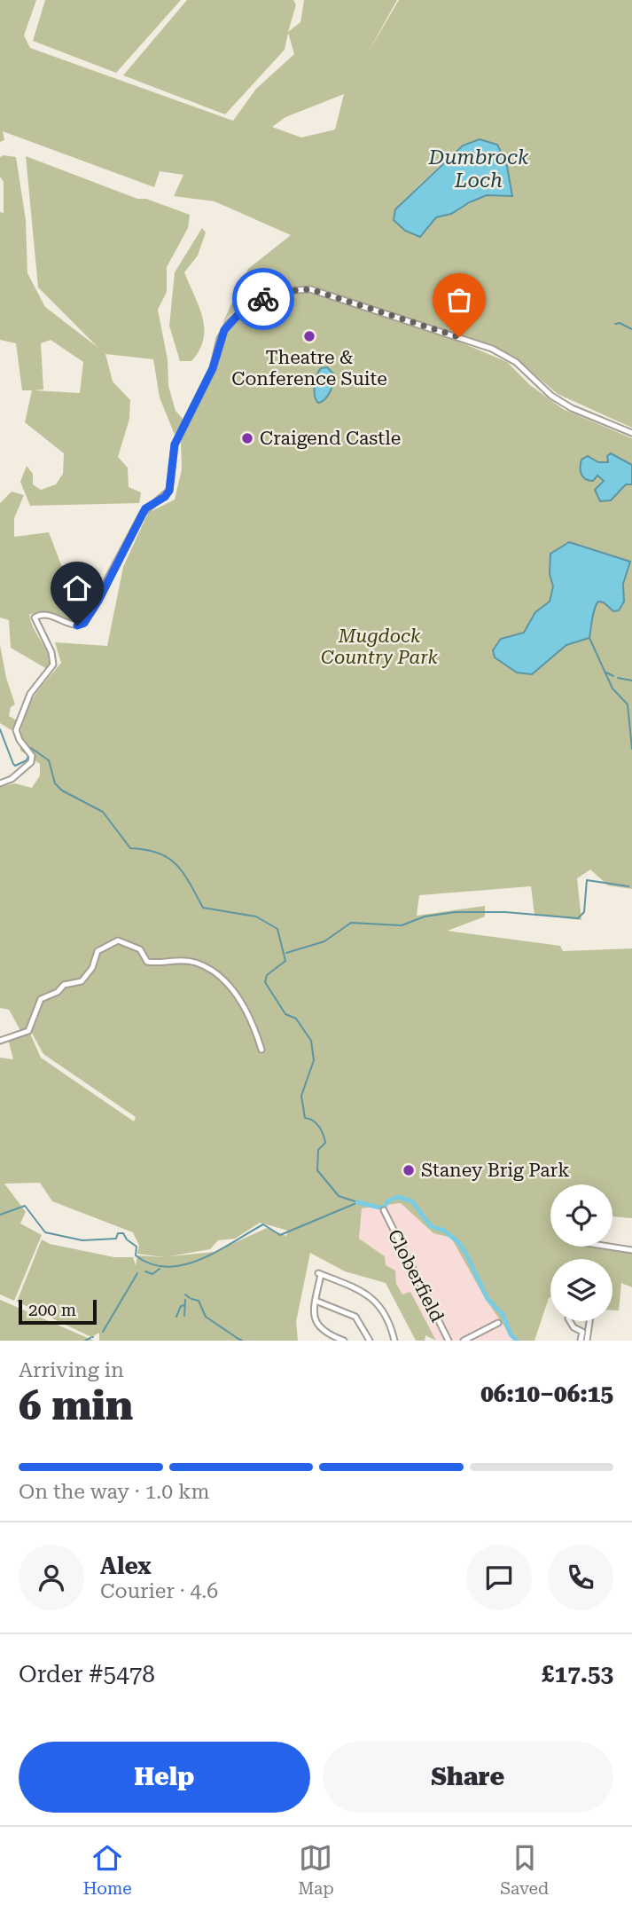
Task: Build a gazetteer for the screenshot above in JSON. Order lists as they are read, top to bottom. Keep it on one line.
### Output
{"streets":{"street":["Cloberfield"]},"water":["Dumbrock Loch"],"parks":["Mugdock Country Park"],"places":["Theatre & Conference Suite","Craigend Castle","Staney Brig Park"],"scale_bar":"200 m","page":{"scale":"200 m","heading":["6 min","Arriving in","06:10–06:15"],"panel":["Alex","Courier · 4.6","Order #5478","£17.53"],"bar":"On the way · 1.0 km","buttons":["Help","Share"],"tabs":["Home","Map","Saved"]}}
